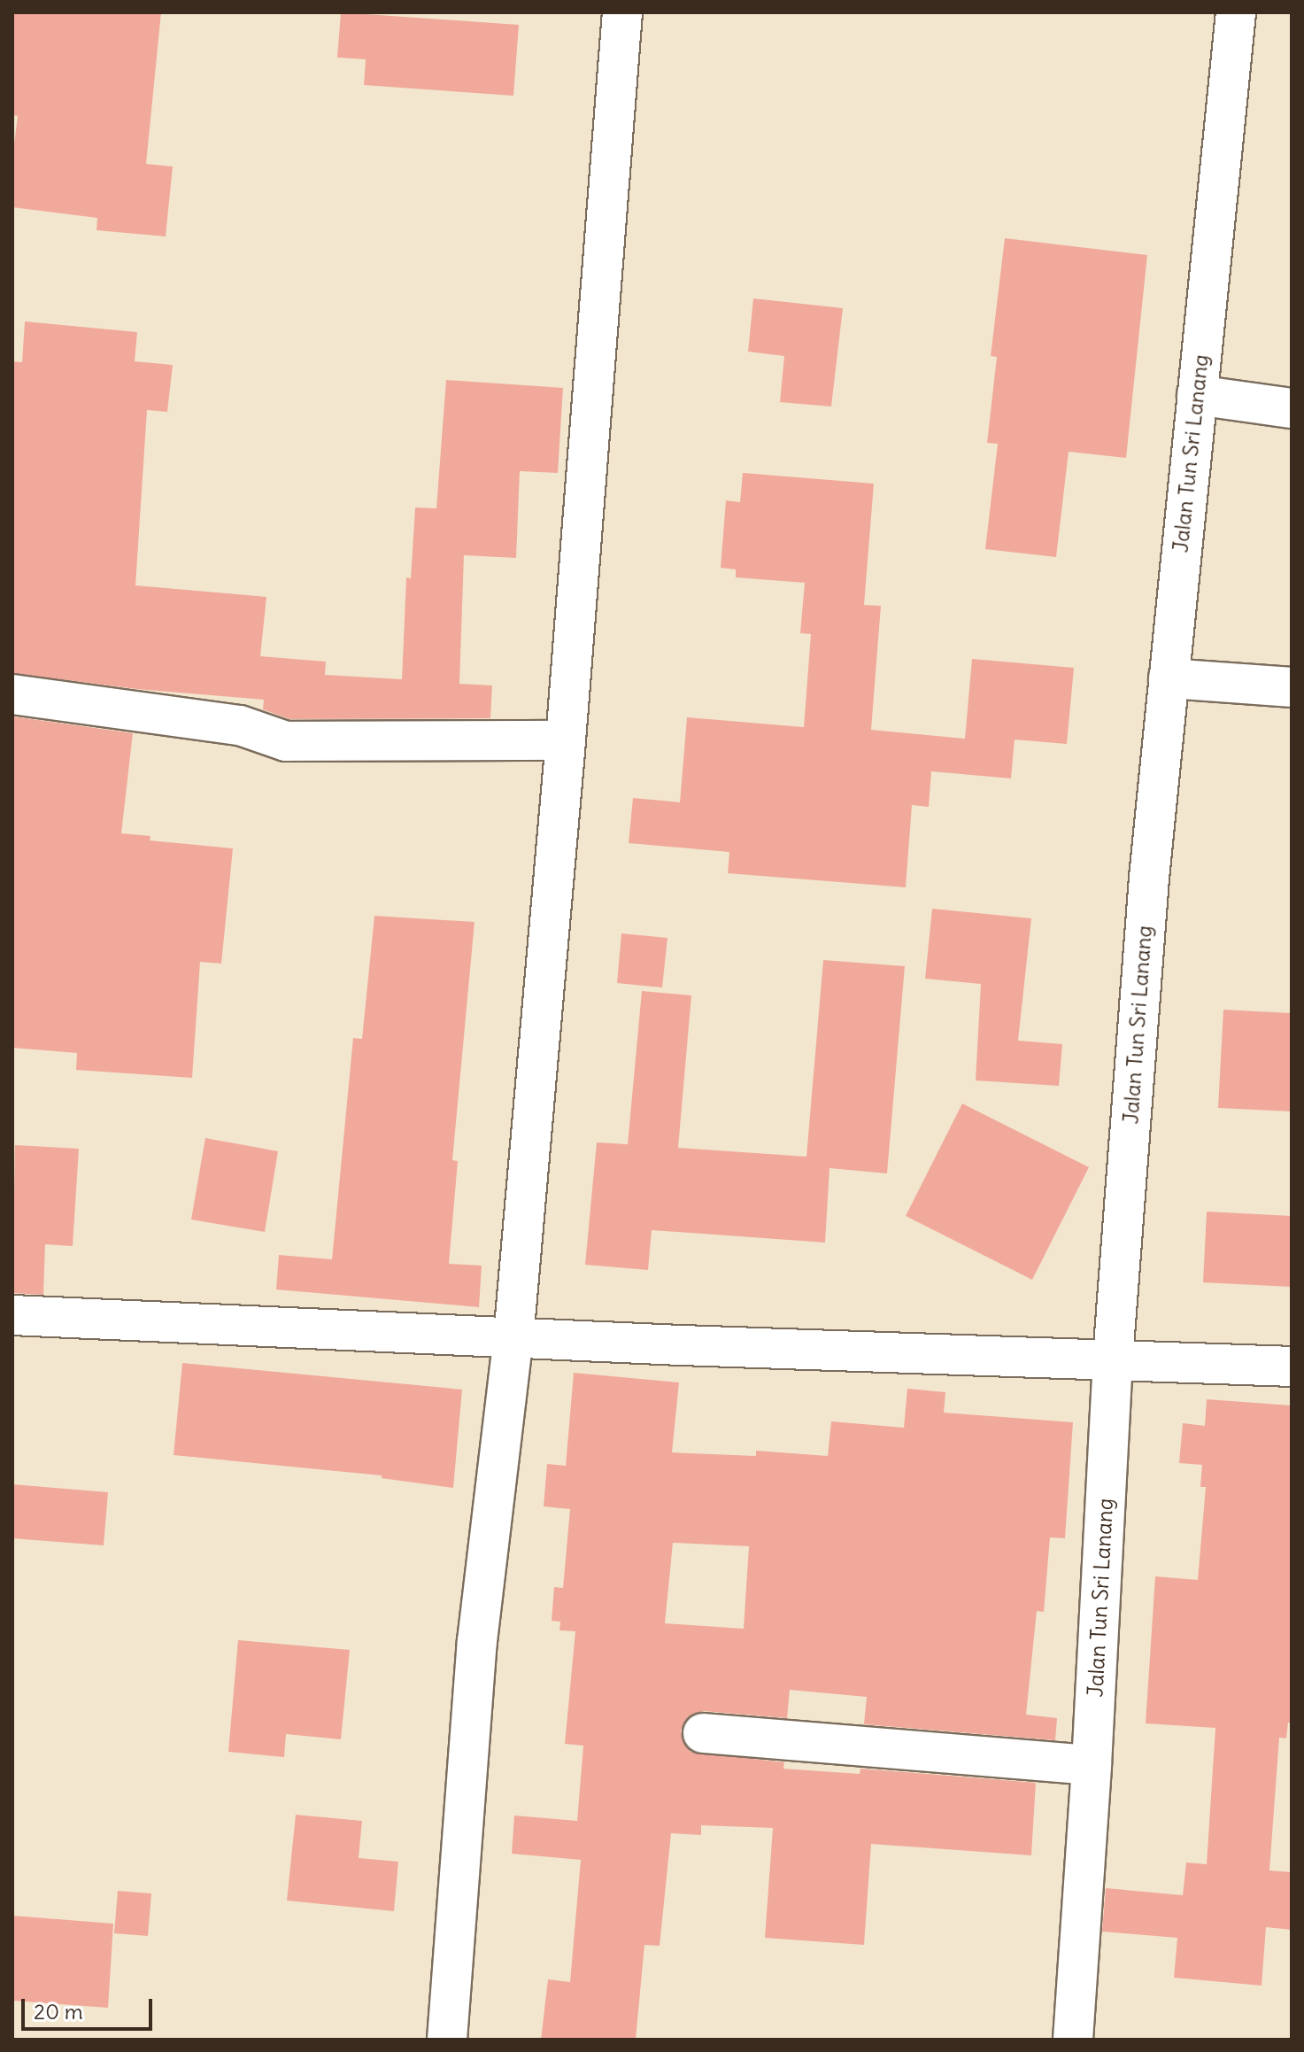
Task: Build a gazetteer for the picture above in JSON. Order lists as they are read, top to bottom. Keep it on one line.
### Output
{"streets":{"street":["Jalan Tun Sri Lanang"]},"scale_bar":"20 m"}
